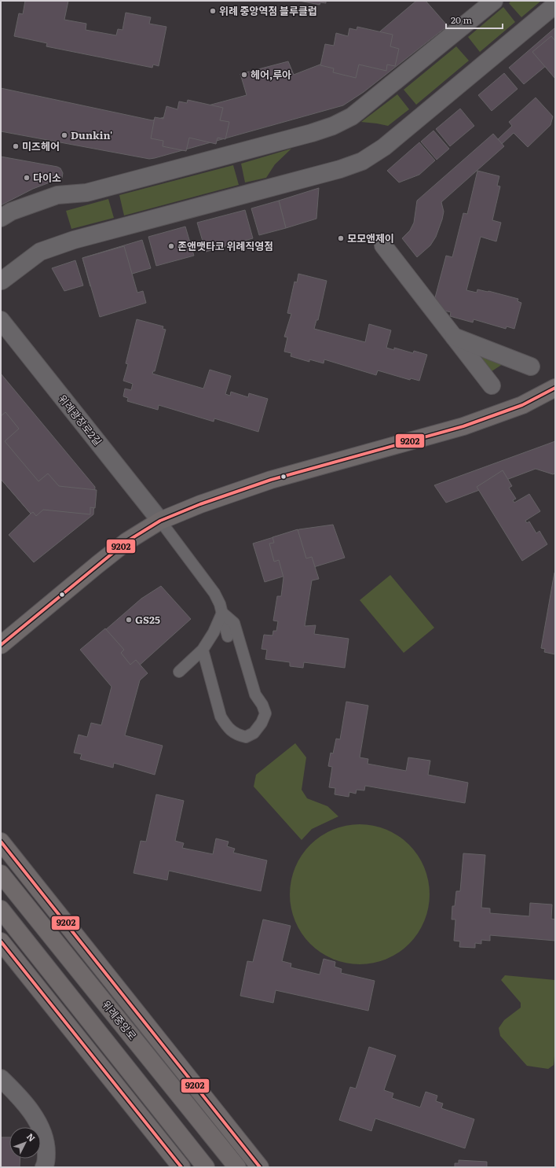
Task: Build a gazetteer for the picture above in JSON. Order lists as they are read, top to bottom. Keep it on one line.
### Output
{"streets":{"main road":["위례중앙로"],"street":["위례광장로2길"]},"places":["위례 중앙역점 블루클럽","헤어,루아","Dunkin'","미즈헤어","다이소","모모앤제이","존앤맷타코 위례직영점","GS25"],"lines":["transit line 9202"],"scale_bar":"20 m","north":"top right"}
